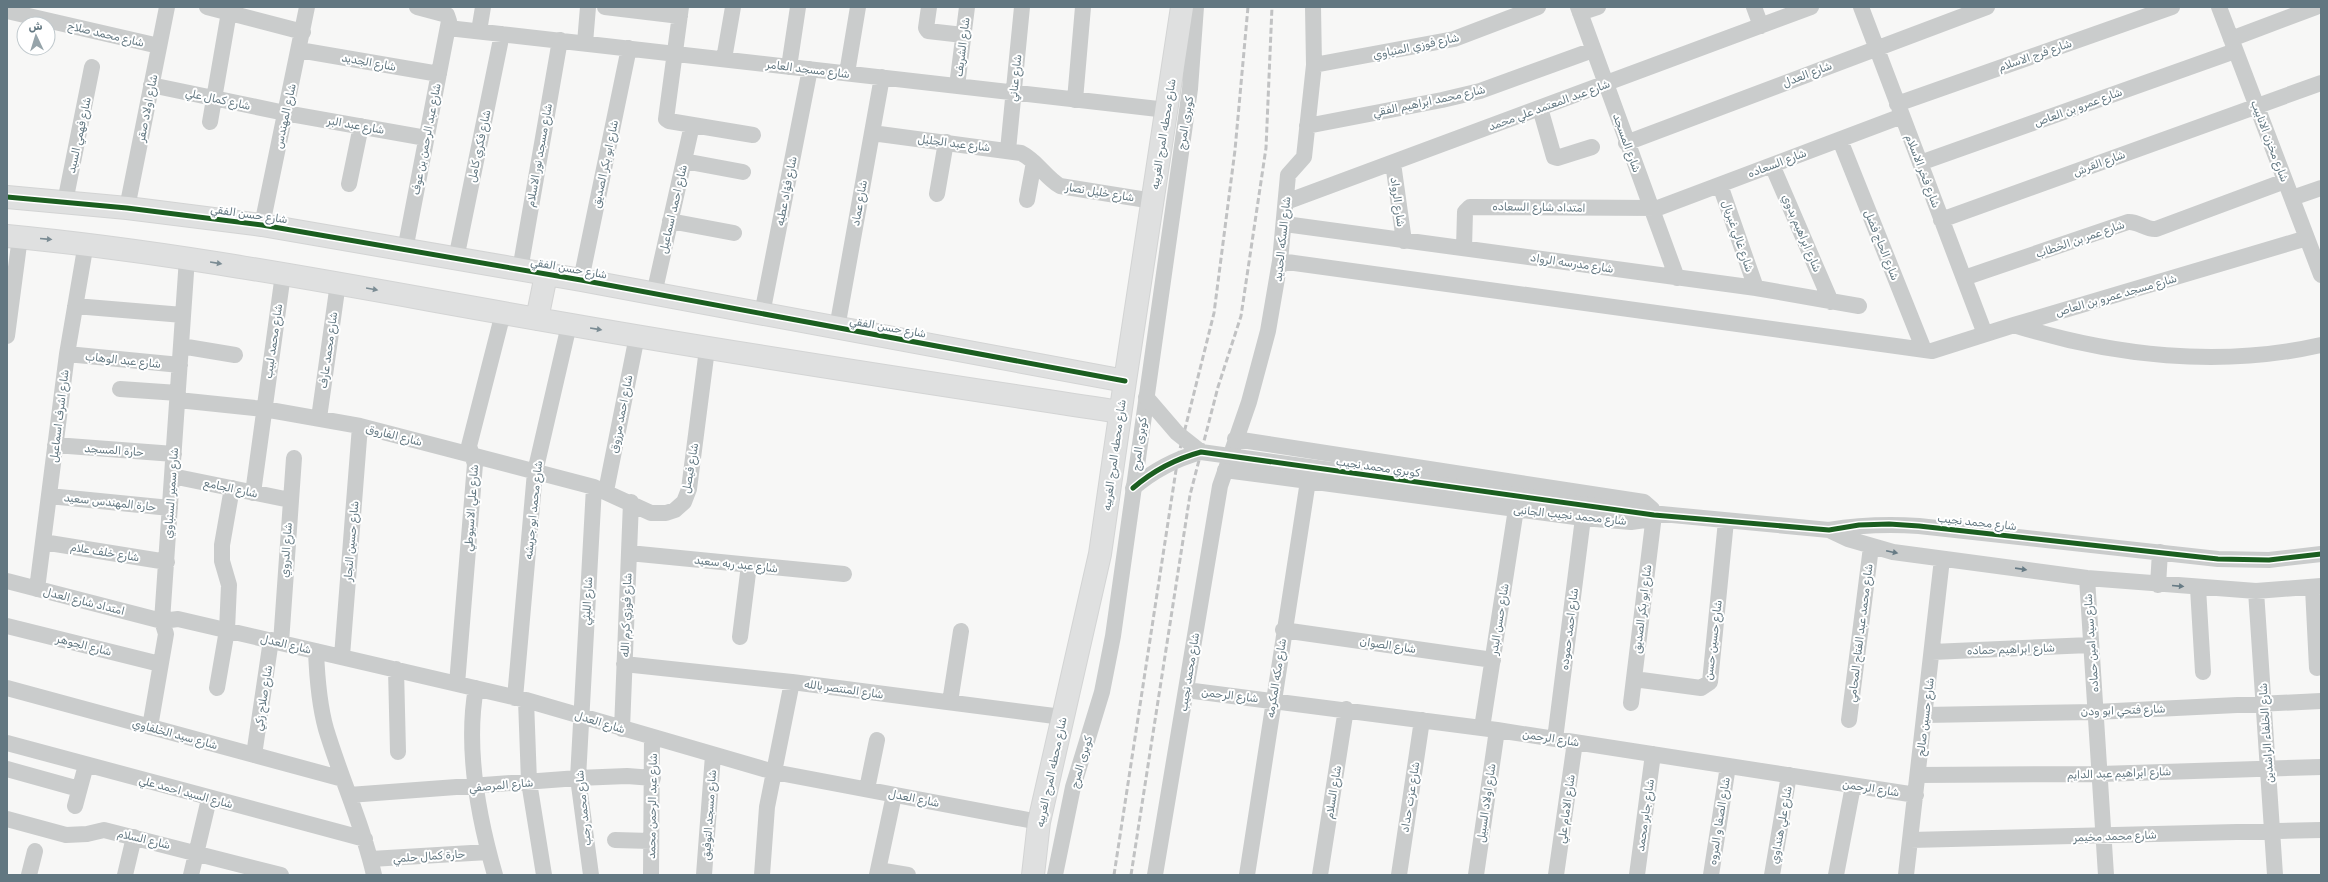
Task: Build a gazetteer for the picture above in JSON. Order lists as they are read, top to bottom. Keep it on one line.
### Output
{"streets":{"street":["شارع محمد صلاح","شارع فوزي المنياوي","شارع الشريف","شارع فرج الاسلام","شارع الجديد","شارع مسجد العامر","شارع العدل","شارع عناني","شارع كمال علي","شارع محمد ابراهيم الفقي","شارع عبد المعتمد علي محمد","شارع عمرو بن العاص","شارع اولاد صقر","شارع المهندس","كوبرى المرج","شارع عبد البر","شارع محطه المرج الغربيه","شارع فهمي السيد","شارع عبد الرحمن بن عوف","شارع مخزن الانابيب","شارع عبد الجليل","شارع المسجد","شارع فكري كامل","شارع مسجد نور الاسلام","شارع السعاده","شارع القرش","شارع ابو بكر الصديق","شارع فخر الاسلام","شارع فؤاد عطيه","شارع خليل نصار","شارع الرواد","شارع عماد","امتداد شارع السعاده","شارع احمد اسماعيل","شارع حسن الفقي","شارع ابراهيم بدوي","شارع غالي غبريال","شارع السكه الحديد","شارع عمر بن الخطاب","شارع الحاج فضل","شارع مدرسه الرواد","شارع مسجد عمرو بن العاص","شارع محمد لبيب","شارع محمد عارف","شارع عبد الوهاب","شارع احمد مرزوق","شارع اشرف اسماعيل","شارع الفاروق","حارة المسجد","كوبري محمد نجيب","شارع فيصل","شارع الجامع","شارع سمير السنباوي","حارة المهندس سعيد","شارع علي الاسيوطي","شارع محمد ابو جريشه","شارع محمد نجيب الجانبى","شارع محمد نجيب","شارع حسين النجار","شارع الدروي","شارع خلف علام","شارع عبد ربه سعيد","امتداد شارع العدل","شارع الليثي","شارع فوزي كرم الله","شارع حسن البدر","شارع احمد حموده","شارع محمد عبد الفتاح المحامي","شارع حسين حسن","شارع سيد امين حماده","شارع الجوهر","شارع الصوان","شارع ابراهيم حماده","شارع مكه المكرمه","شارع المنتصر بالله","شارع الرحمن","شارع صلاح زكي","شارع فتحي ابو ودن","شارع حسين صالح","شارع الخلفاء الراشدين","شارع سيد الخلفاوي","شارع ابراهيم عبد الدايم","شارع المرصفي","شارع السيد احمد علي","شارع السلام","شارع عزت حداد","شارع اولاد السبيل","شارع عبد الرحمن محمد","شارع محمد رجب","شارع الامام علي","شارع مسجد التوفيق","شارع جابر محمد","شارع الصفا و المروه","شارع علي هنداوي","شارع محمد مخيمر","حارة كمال حلمي"]},"crossings":[["شارع محمد صلاح","شارع اولاد صقر"],["شارع فوزي المنياوي","شارع السكه الحديد"],["شارع الشريف","شارع مسجد العامر"],["شارع فرج الاسلام","شارع السعاده"],["شارع فرج الاسلام","شارع فخر الاسلام"],["شارع الجديد","شارع المهندس"],["شارع الجديد","شارع عبد الرحمن بن عوف"],["شارع مسجد العامر","شارع عناني"],["شارع مسجد العامر","شارع محطه المرج الغربيه"],["شارع مسجد العامر","شارع عبد الرحمن بن عوف"],["شارع مسجد العامر","شارع فكري كامل"],["شارع مسجد العامر","شارع مسجد نور الاسلام"],["شارع مسجد العامر","شارع ابو بكر الصديق"],["شارع مسجد العامر","شارع فؤاد عطيه"],["شارع مسجد العامر","شارع عماد"],["شارع العدل","شارع محطه المرج الغربيه"],["شارع العدل","شارع المسجد"],["شارع العدل","شارع فخر الاسلام"],["شارع العدل","شارع سمير السنباوي"],["شارع العدل","شارع علي الاسيوطي"],["شارع العدل","شارع محمد ابو جريشه"],["شارع العدل","شارع حسين النجار"],["شارع العدل","شارع الدروي"],["شارع العدل","امتداد شارع العدل"],["شارع العدل","شارع الليثي"],["شارع العدل","شارع فوزي كرم الله"],["شارع العدل","شارع صلاح زكي"],["شارع العدل","شارع عبد الرحمن محمد"],["شارع العدل","شارع محمد رجب"],["شارع العدل","شارع مسجد التوفيق"],["شارع عناني","شارع عبد الجليل"],["شارع كمال علي","شارع اولاد صقر"],["شارع كمال علي","شارع المهندس"],["شارع كمال علي","شارع عبد البر"],["شارع محمد ابراهيم الفقي","شارع المسجد"],["شارع محمد ابراهيم الفقي","شارع السكه الحديد"],["شارع عبد المعتمد علي محمد","شارع المسجد"],["شارع عبد المعتمد علي محمد","شارع الرواد"],["شارع عبد المعتمد علي محمد","شارع السكه الحديد"],["شارع عمرو بن العاص","شارع مخزن الانابيب"],["شارع عمرو بن العاص","شارع فخر الاسلام"],["شارع اولاد صقر","شارع حسن الفقي"],["شارع المهندس","شارع عبد البر"],["شارع المهندس","شارع حسن الفقي"],["كوبرى المرج","كوبري محمد نجيب"],["شارع عبد البر","شارع عبد الرحمن بن عوف"],["شارع محطه المرج الغربيه","شارع خليل نصار"],["شارع محطه المرج الغربيه","شارع حسن الفقي"],["شارع محطه المرج الغربيه","شارع المنتصر بالله"],["شارع فهمي السيد","شارع حسن الفقي"],["شارع عبد الرحمن بن عوف","شارع حسن الفقي"],["شارع مخزن الانابيب","شارع القرش"],["شارع مخزن الانابيب","شارع عمر بن الخطاب"],["شارع مخزن الانابيب","شارع مسجد عمرو بن العاص"],["شارع عبد الجليل","شارع خليل نصار"],["شارع عبد الجليل","شارع عماد"],["شارع المسجد","شارع السعاده"],["شارع المسجد","امتداد شارع السعاده"],["شارع المسجد","شارع مدرسه الرواد"],["شارع فكري كامل","شارع حسن الفقي"],["شارع مسجد نور الاسلام","شارع حسن الفقي"],["شارع السعاده","شارع فخر الاسلام"],["شارع السعاده","امتداد شارع السعاده"],["شارع السعاده","شارع ابراهيم بدوي"],["شارع السعاده","شارع غالي غبريال"],["شارع السعاده","شارع الحاج فضل"],["شارع القرش","شارع فخر الاسلام"],["شارع ابو بكر الصديق","شارع حسن الفقي"],["شارع ابو بكر الصديق","شارع محمد نجيب الجانبى"],["شارع ابو بكر الصديق","شارع محمد نجيب"],["شارع ابو بكر الصديق","شارع حسين حسن"],["شارع فخر الاسلام","شارع عمر بن الخطاب"],["شارع فخر الاسلام","شارع مسجد عمرو بن العاص"],["شارع فؤاد عطيه","شارع حسن الفقي"],["شارع الرواد","شارع مدرسه الرواد"],["شارع عماد","شارع حسن الفقي"],["امتداد شارع السعاده","شارع مدرسه الرواد"],["شارع احمد اسماعيل","شارع حسن الفقي"],["شارع ابراهيم بدوي","شارع مدرسه الرواد"],["شارع غالي غبريال","شارع مدرسه الرواد"],["شارع السكه الحديد","شارع مدرسه الرواد"],["شارع السكه الحديد","شارع مسجد عمرو بن العاص"],["شارع السكه الحديد","شارع محمد نجيب الجانبى"],["شارع السكه الحديد","شارع محمد نجيب"],["شارع الحاج فضل","شارع مسجد عمرو بن العاص"],["شارع محمد لبيب","شارع الفاروق"],["شارع محمد لبيب","شارع الجامع"],["شارع محمد عارف","شارع الفاروق"],["شارع عبد الوهاب","شارع اشرف اسماعيل"],["شارع عبد الوهاب","شارع سمير السنباوي"],["شارع احمد مرزوق","شارع الفاروق"],["شارع احمد مرزوق","شارع فيصل"],["شارع احمد مرزوق","شارع الليثي"],["شارع اشرف اسماعيل","حارة المسجد"],["شارع اشرف اسماعيل","حارة المهندس سعيد"],["شارع اشرف اسماعيل","شارع خلف علام"],["شارع اشرف اسماعيل","امتداد شارع العدل"],["شارع الفاروق","شارع فيصل"],["شارع الفاروق","شارع سمير السنباوي"],["شارع الفاروق","شارع علي الاسيوطي"],["شارع الفاروق","شارع محمد ابو جريشه"],["شارع الفاروق","شارع حسين النجار"],["شارع الفاروق","شارع الليثي"],["حارة المسجد","شارع سمير السنباوي"],["كوبري محمد نجيب","شارع محمد نجيب"],["شارع فيصل","شارع الليثي"],["شارع فيصل","شارع فوزي كرم الله"],["شارع الجامع","شارع سمير السنباوي"],["شارع الجامع","شارع الدروي"],["شارع سمير السنباوي","حارة المهندس سعيد"],["شارع سمير السنباوي","شارع خلف علام"],["شارع سمير السنباوي","امتداد شارع العدل"],["شارع سمير السنباوي","شارع الجوهر"],["شارع سمير السنباوي","شارع سيد الخلفاوي"],["شارع محمد ابو جريشه","شارع المرصفي"],["شارع محمد نجيب الجانبى","شارع محمد نجيب"],["شارع محمد نجيب الجانبى","شارع حسن البدر"],["شارع محمد نجيب الجانبى","شارع احمد حموده"],["شارع محمد نجيب الجانبى","شارع مكه المكرمه"],["شارع محمد نجيب","شارع محمد عبد الفتاح المحامي"],["شارع محمد نجيب","شارع حسين حسن"],["شارع محمد نجيب","شارع سيد امين حماده"],["شارع محمد نجيب","شارع الرحمن"],["شارع محمد نجيب","شارع حسين صالح"],["شارع محمد نجيب","شارع الخلفاء الراشدين"],["شارع الدروي","شارع صلاح زكي"],["شارع عبد ربه سعيد","شارع فوزي كرم الله"],["شارع الليثي","شارع محمد رجب"],["شارع فوزي كرم الله","شارع المنتصر بالله"],["شارع حسن البدر","شارع الصوان"],["شارع حسن البدر","شارع الرحمن"],["شارع حسن البدر","شارع اولاد السبيل"],["شارع احمد حموده","شارع الرحمن"],["شارع سيد امين حماده","شارع ابراهيم حماده"],["شارع سيد امين حماده","شارع فتحي ابو ودن"],["شارع سيد امين حماده","شارع ابراهيم عبد الدايم"],["شارع سيد امين حماده","شارع محمد مخيمر"],["شارع الصوان","شارع مكه المكرمه"],["شارع ابراهيم حماده","شارع حسين صالح"],["شارع مكه المكرمه","شارع الرحمن"],["شارع الرحمن","شارع حسين صالح"],["شارع الرحمن","شارع السلام"],["شارع الرحمن","شارع عزت حداد"],["شارع الرحمن","شارع اولاد السبيل"],["شارع الرحمن","شارع الامام علي"],["شارع الرحمن","شارع جابر محمد"],["شارع الرحمن","شارع الصفا و المروه"],["شارع الرحمن","شارع علي هنداوي"],["شارع صلاح زكي","شارع سيد الخلفاوي"],["شارع فتحي ابو ودن","شارع حسين صالح"],["شارع فتحي ابو ودن","شارع الخلفاء الراشدين"],["شارع حسين صالح","شارع ابراهيم عبد الدايم"],["شارع حسين صالح","شارع محمد مخيمر"],["شارع الخلفاء الراشدين","شارع ابراهيم عبد الدايم"],["شارع الخلفاء الراشدين","شارع محمد مخيمر"],["شارع المرصفي","شارع عبد الرحمن محمد"],["شارع المرصفي","شارع محمد رجب"]],"north":"top"}
